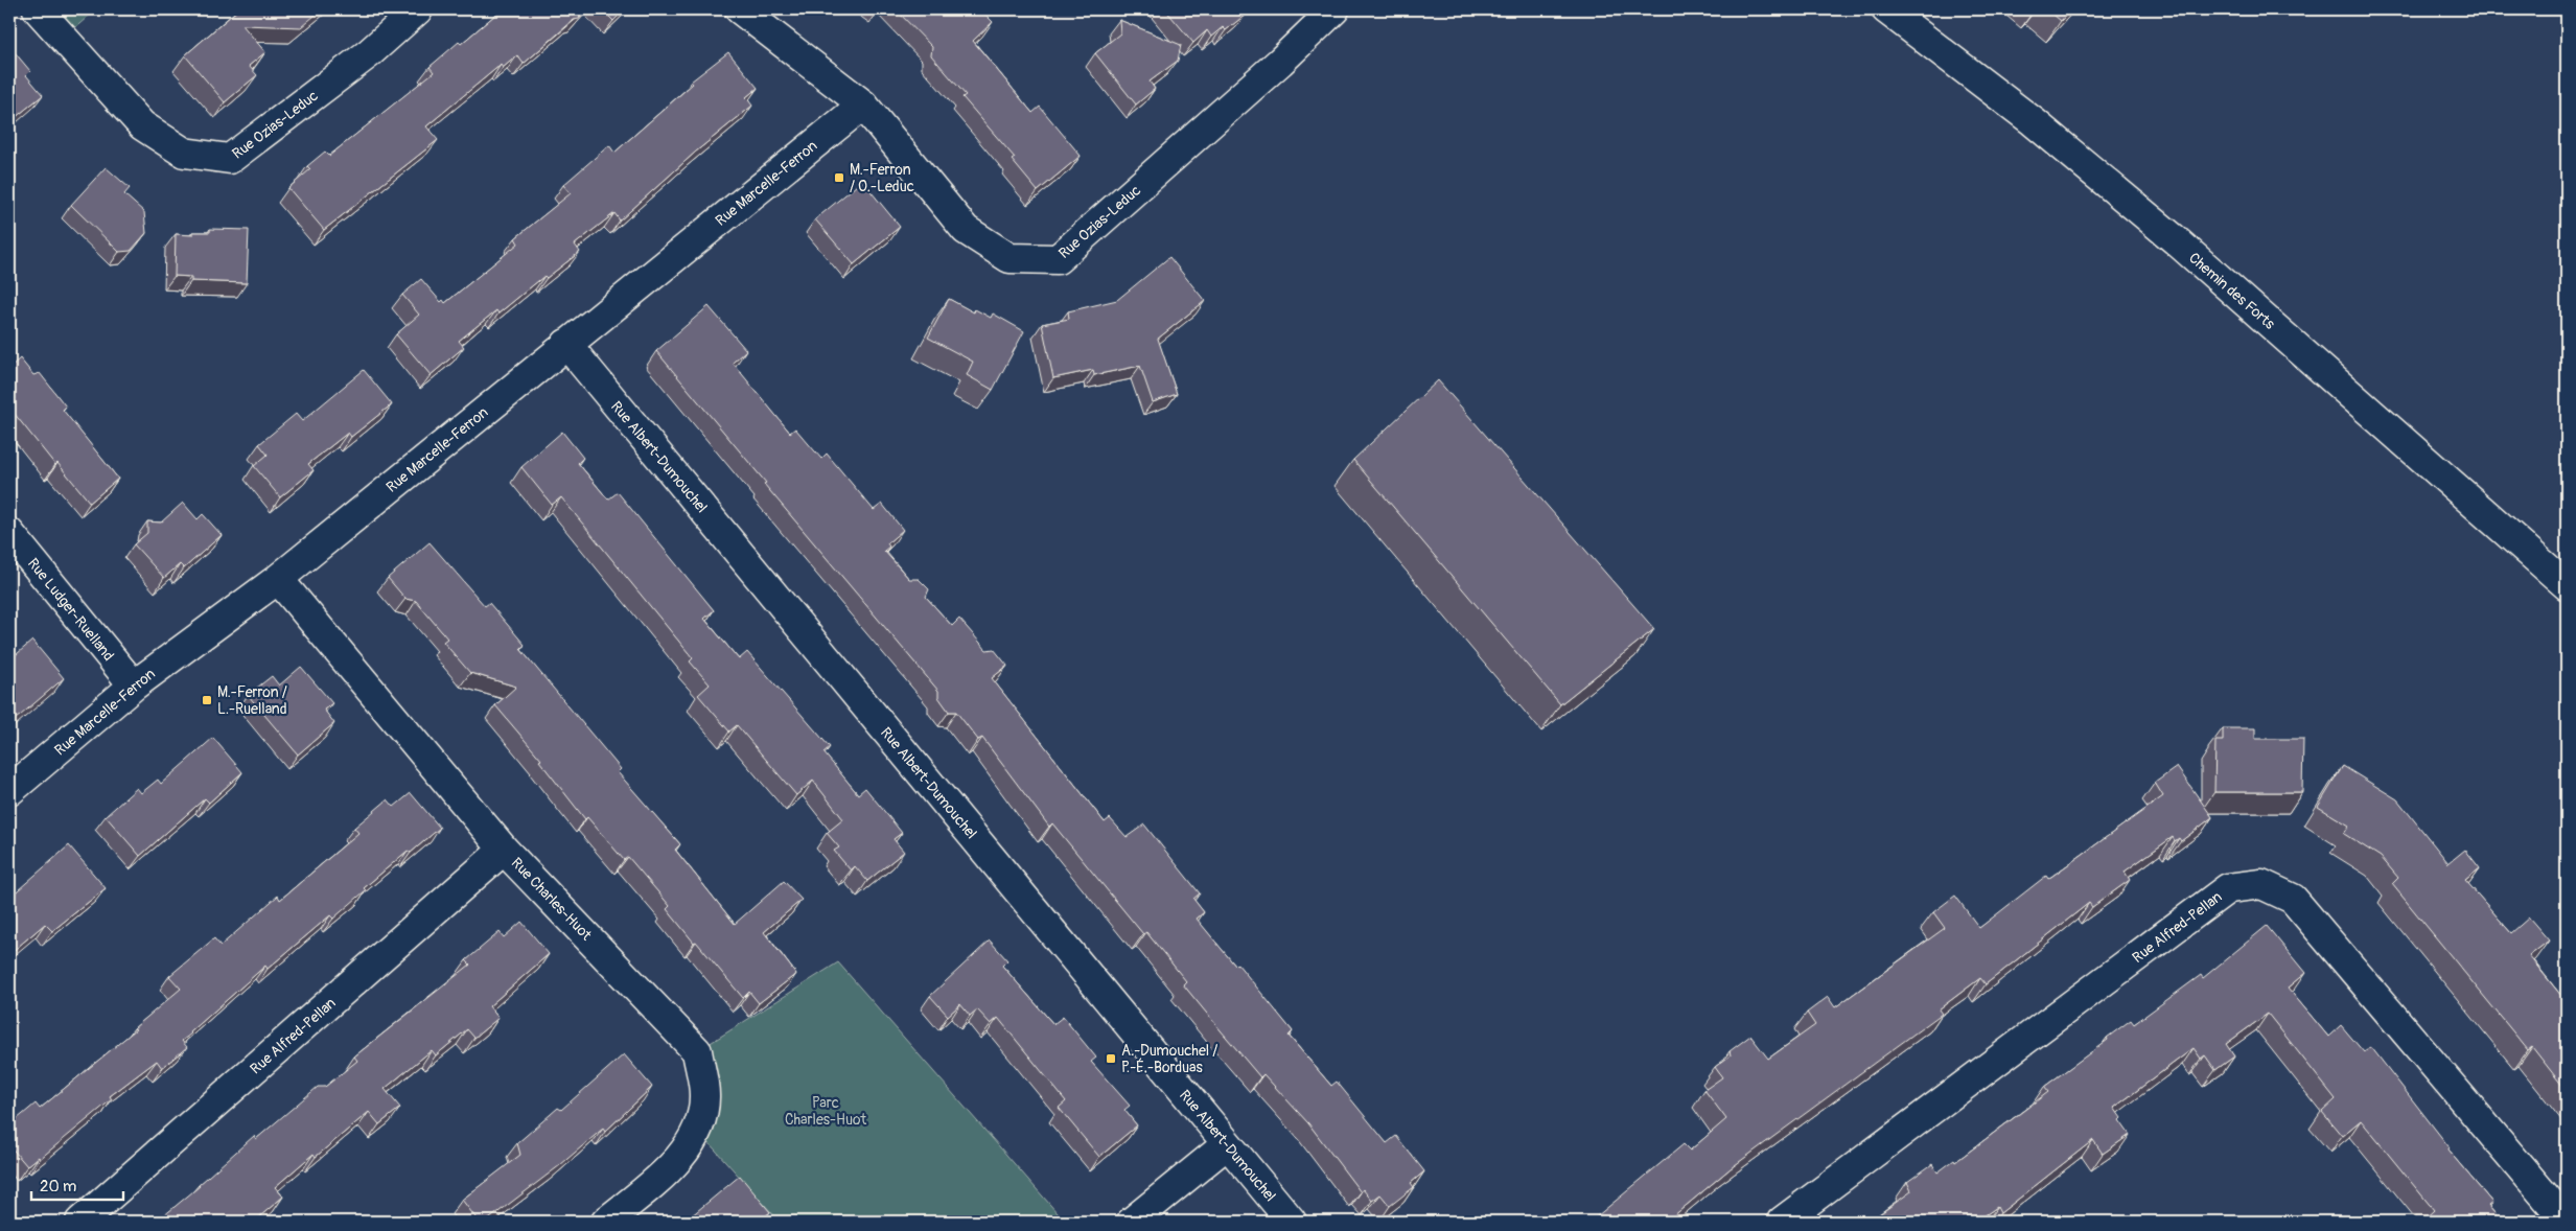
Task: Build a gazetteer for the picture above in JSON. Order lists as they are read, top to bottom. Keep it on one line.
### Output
{"streets":{"street":["Rue Ozias-Leduc","Rue Marcelle-Ferron","Chemin des Forts","Rue Albert-Dumouchel","Rue Ludger-Ruelland","Rue Charles-Huot","Rue Alfred-Pellan"]},"crossings":[["Rue Ozias-Leduc","Rue Marcelle-Ferron"],["Rue Marcelle-Ferron","Rue Albert-Dumouchel"],["Rue Marcelle-Ferron","Rue Ludger-Ruelland"],["Rue Marcelle-Ferron","Rue Charles-Huot"],["Rue Charles-Huot","Rue Alfred-Pellan"]],"parks":["Parc Charles-Huot"],"places":{"transit":["M.-Ferron / O.-Leduc","M.-Ferron / L.-Ruelland","A.-Dumouchel / P.-É.-Borduas"]},"scale_bar":"20 m"}
